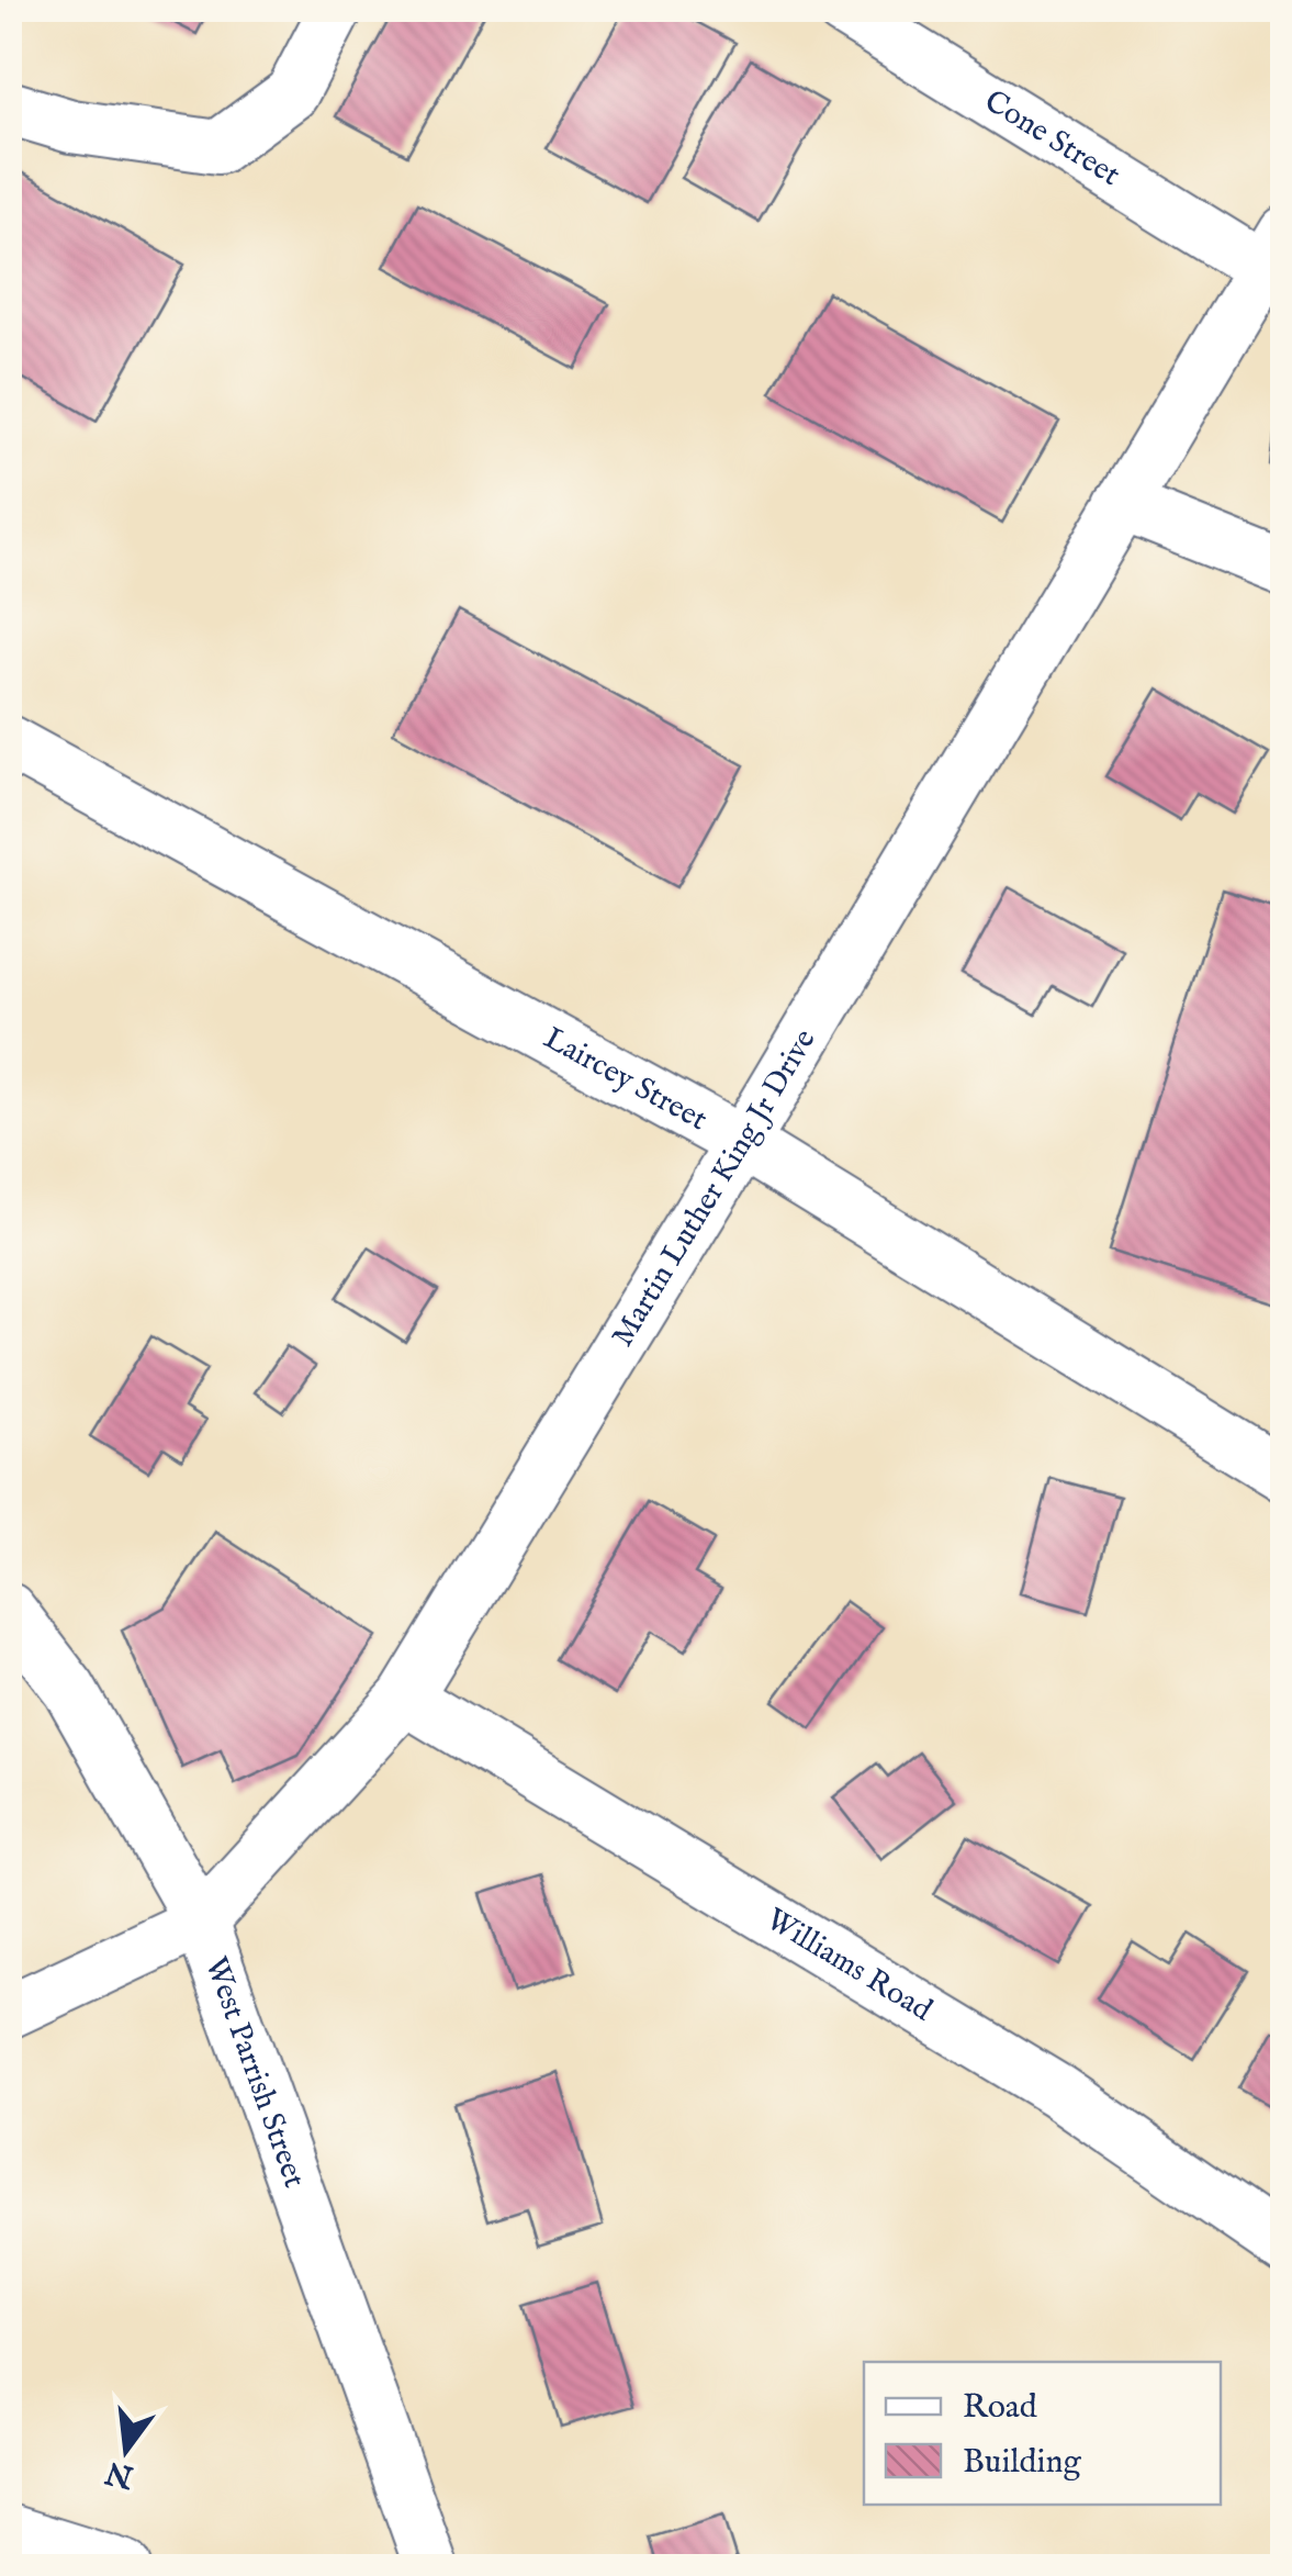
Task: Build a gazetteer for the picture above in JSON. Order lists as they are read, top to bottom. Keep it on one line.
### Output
{"streets":{"street":["Cone Street","Laircey Street","Martin Luther King Jr Drive","Williams Road","West Parrish Street"]},"crossings":[["Cone Street","Martin Luther King Jr Drive"],["Laircey Street","Martin Luther King Jr Drive"],["Martin Luther King Jr Drive","Williams Road"],["Martin Luther King Jr Drive","West Parrish Street"]],"legend":["Road","Building"],"north":"bottom"}
